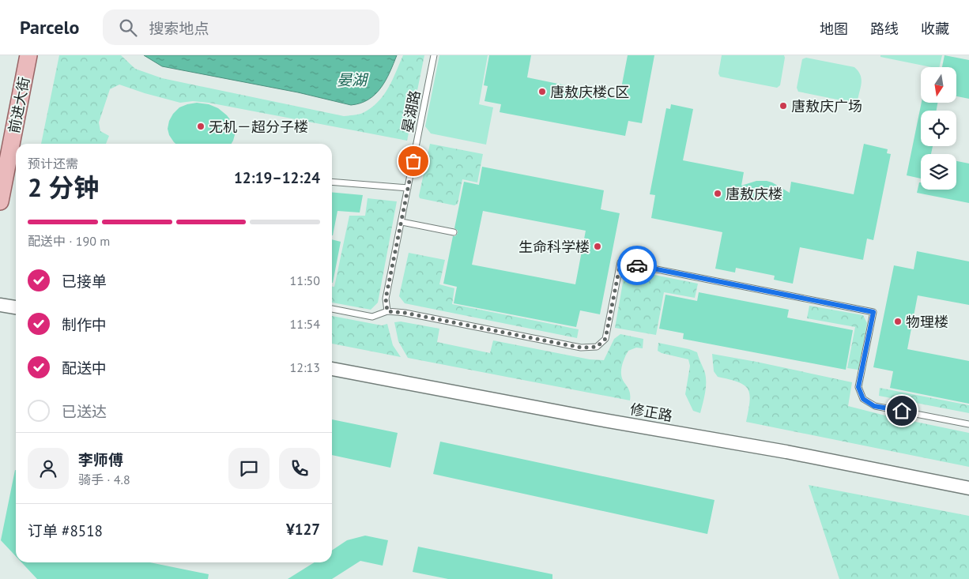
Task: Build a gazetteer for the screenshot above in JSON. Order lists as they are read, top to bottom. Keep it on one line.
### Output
{"streets":{"main road":["前进大街"],"street":["修正路"],"lane":["晏湖路"]},"water":["晏湖"],"places":["唐敖庆楼C区","唐敖庆广场","无机－超分子楼","唐敖庆楼","生命科学楼","物理楼"],"north":"bottom","page":{"header":"Parcelo","search":"搜索地点","nav":["地图","路线","收藏"],"heading":["2 分钟","预计还需","12:19–12:24"],"panel":["李师傅","骑手 · 4.8","订单 #8518","¥127"],"bar":"配送中 · 190 m","list":[["已接单","11:50"],["制作中","11:54"],["配送中","12:13"],"已送达"]}}
